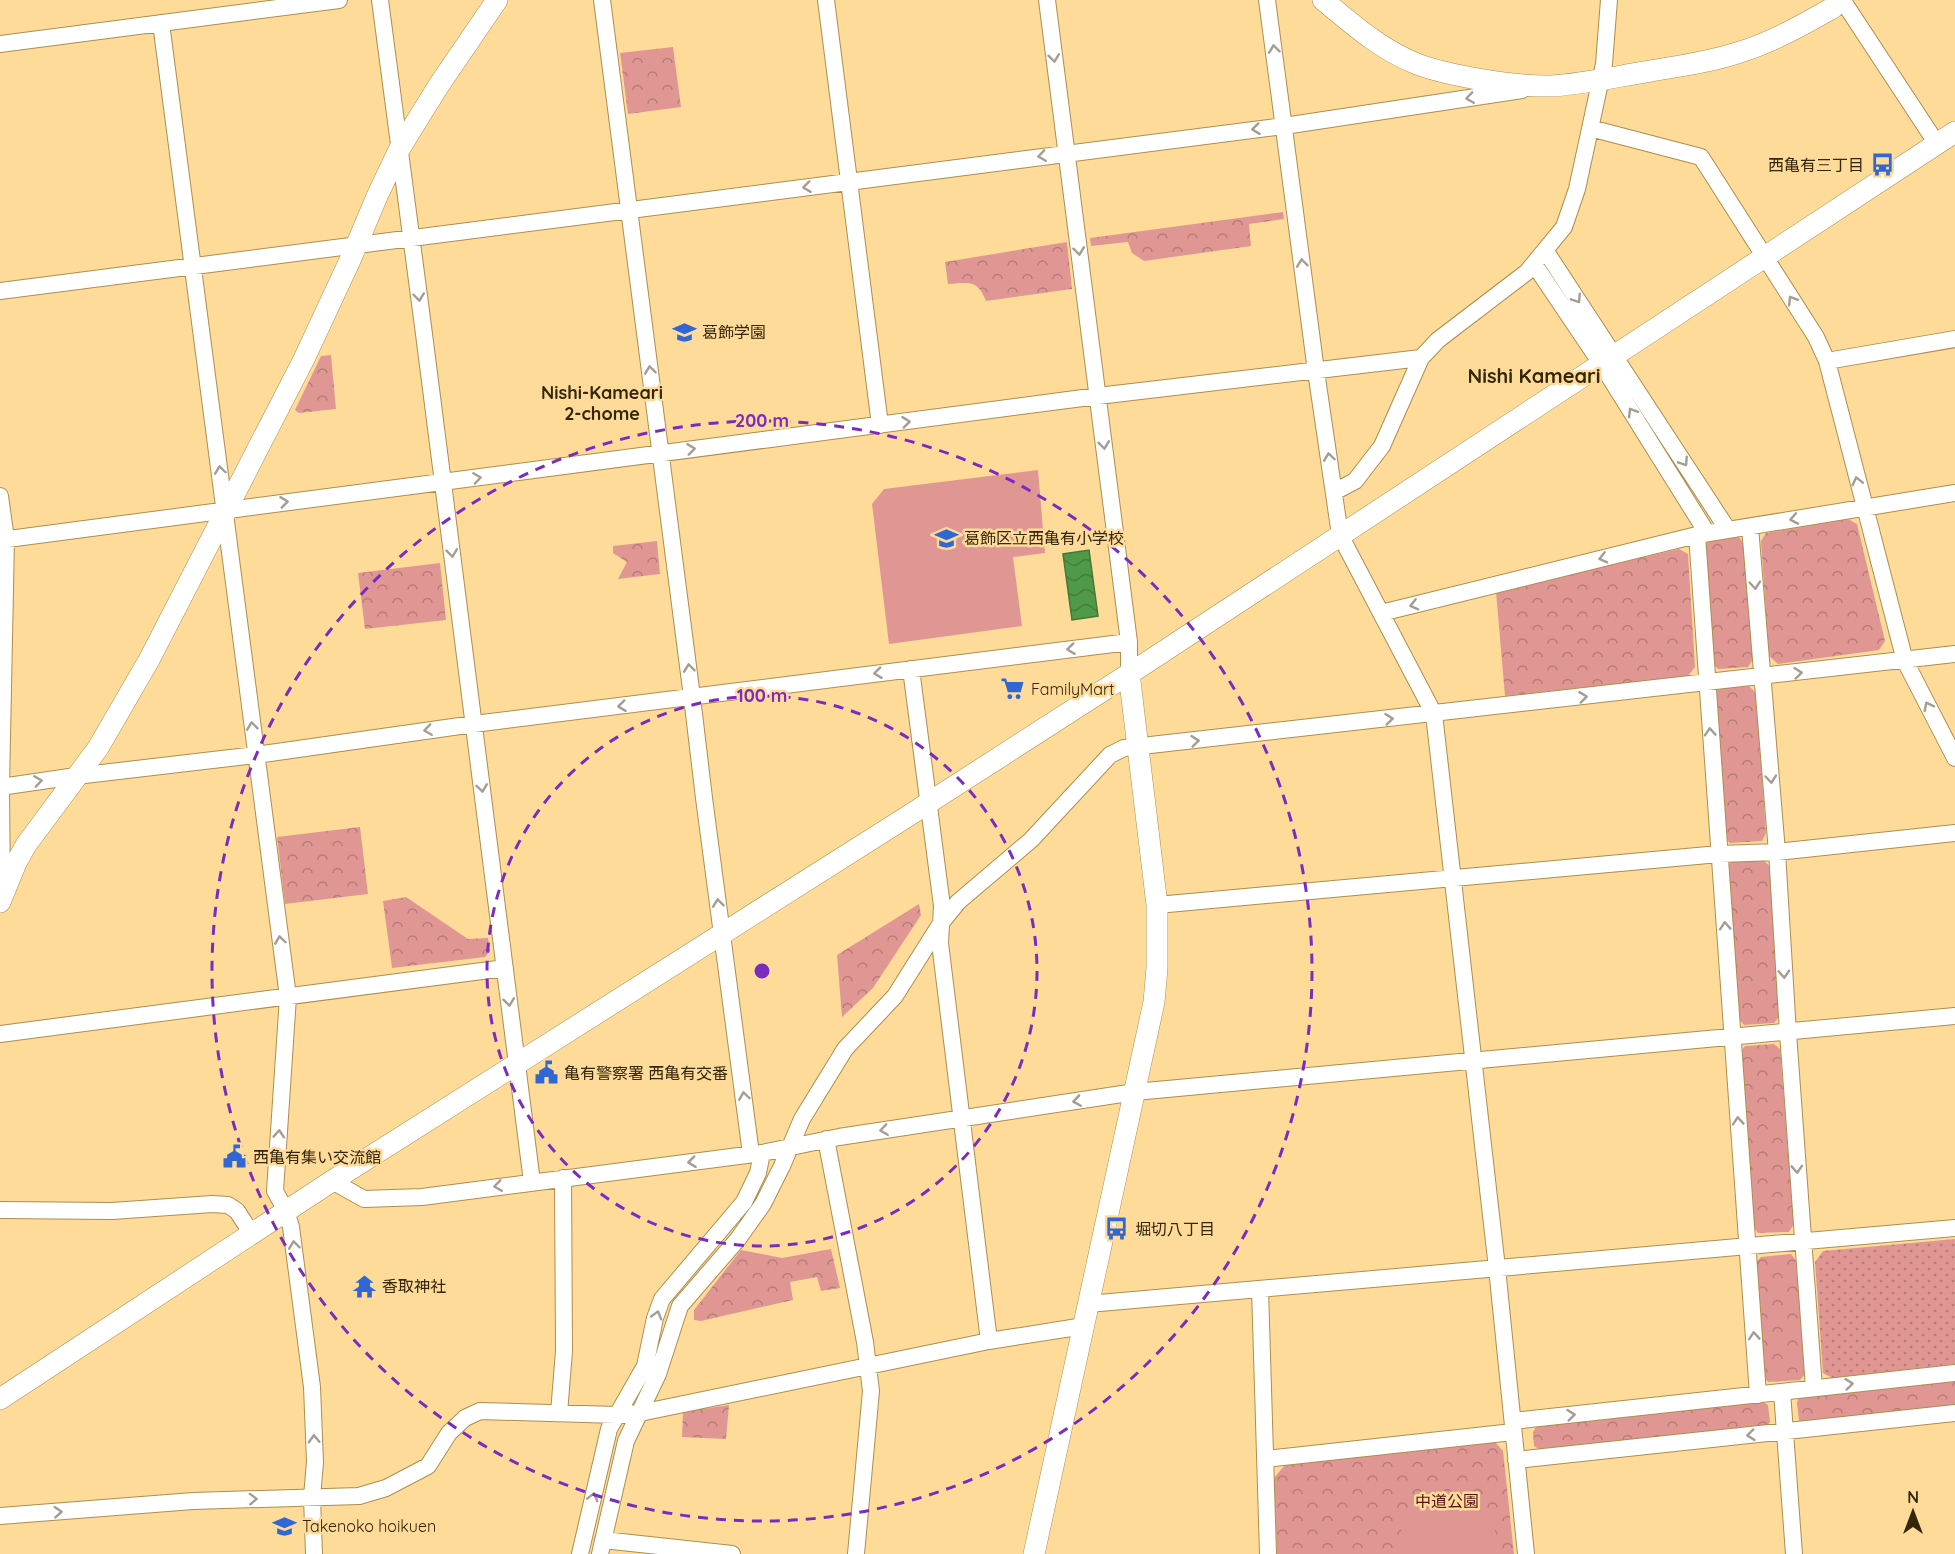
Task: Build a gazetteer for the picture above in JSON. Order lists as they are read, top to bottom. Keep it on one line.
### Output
{"districts":["Nishi Kameari","Nishi-Kameari 2-chome"],"parks":["中道公園"],"places":{"bus stop":["西亀有三丁目","堀切八丁目"],"school or university":["葛飾学園","葛飾区立西亀有小学校","Takenoko hoikuen"],"supermarket":["FamilyMart"],"public building":["亀有警察署 西亀有交番","西亀有集い交流館"],"temple":["香取神社"]},"north":"top","rings":["200 m","100 m"]}
